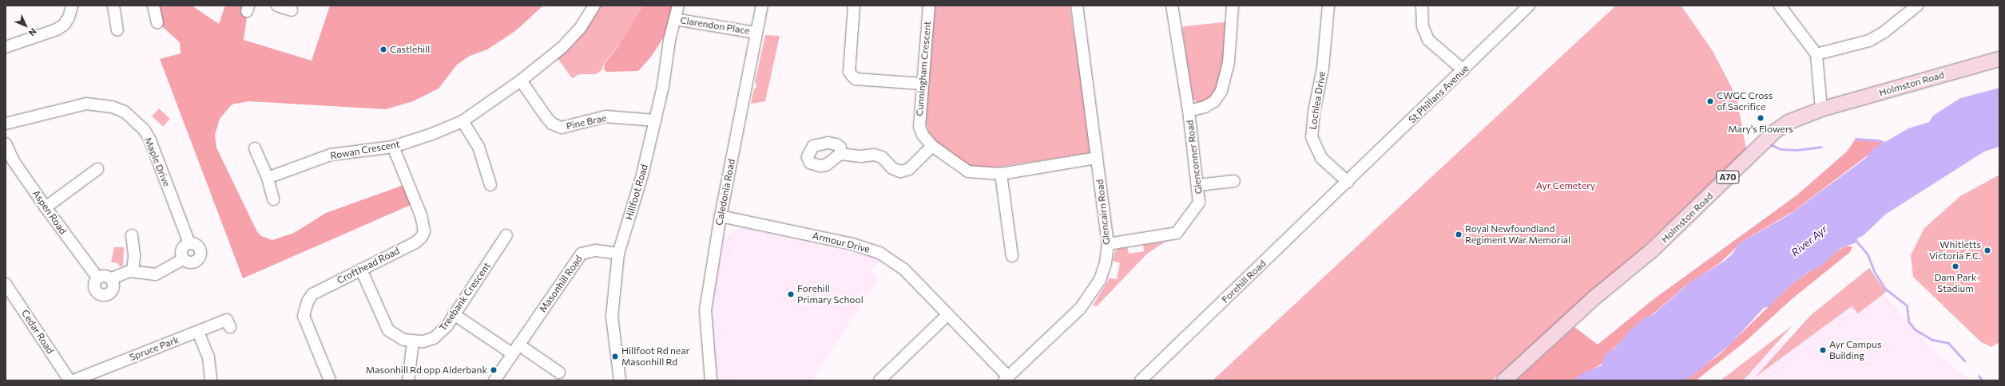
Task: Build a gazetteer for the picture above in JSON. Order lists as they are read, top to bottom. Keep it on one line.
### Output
{"streets":{"main road":["Holmston Road","A70"],"street":["Clarendon Place","Cunningham Crescent","St Phillans Avenue","Lochlea Drive","Pine Brae","Rowan Crescent","Glenconner Road","Maple Drive","Hillfoot Road","Caledonia Road","Aspen Road","Glencairn Road","Armour Drive","Crofthead Road","Forehill Road","Masonhill Road","Treebank Crescent","Cedar Road","Spruce Park"]},"crossings":[["Clarendon Place","Hillfoot Road"],["Clarendon Place","Caledonia Road"],["Cunningham Crescent","Glencairn Road"],["St Phillans Avenue","Lochlea Drive"],["St Phillans Avenue","Forehill Road"],["Lochlea Drive","Forehill Road"],["Pine Brae","Rowan Crescent"],["Pine Brae","Hillfoot Road"],["Rowan Crescent","Crofthead Road"],["Glenconner Road","Glencairn Road"],["Hillfoot Road","Masonhill Road"],["Caledonia Road","Armour Drive"],["Glencairn Road","Armour Drive"],["Crofthead Road","Treebank Crescent"]],"water":["River Ayr"],"parks":["Ayr Cemetery"],"places":["Castlehill","CWGC Cross of Sacrifice","Mary's Flowers","Royal Newfoundland Regiment War Memorial","Whitletts Victoria F.C.","Dam Park Stadium","Forehill Primary School","Ayr Campus Building","Hillfoot Rd near Masonhill Rd","Masonhill Rd opp Alderbank"],"north":"bottom right"}
